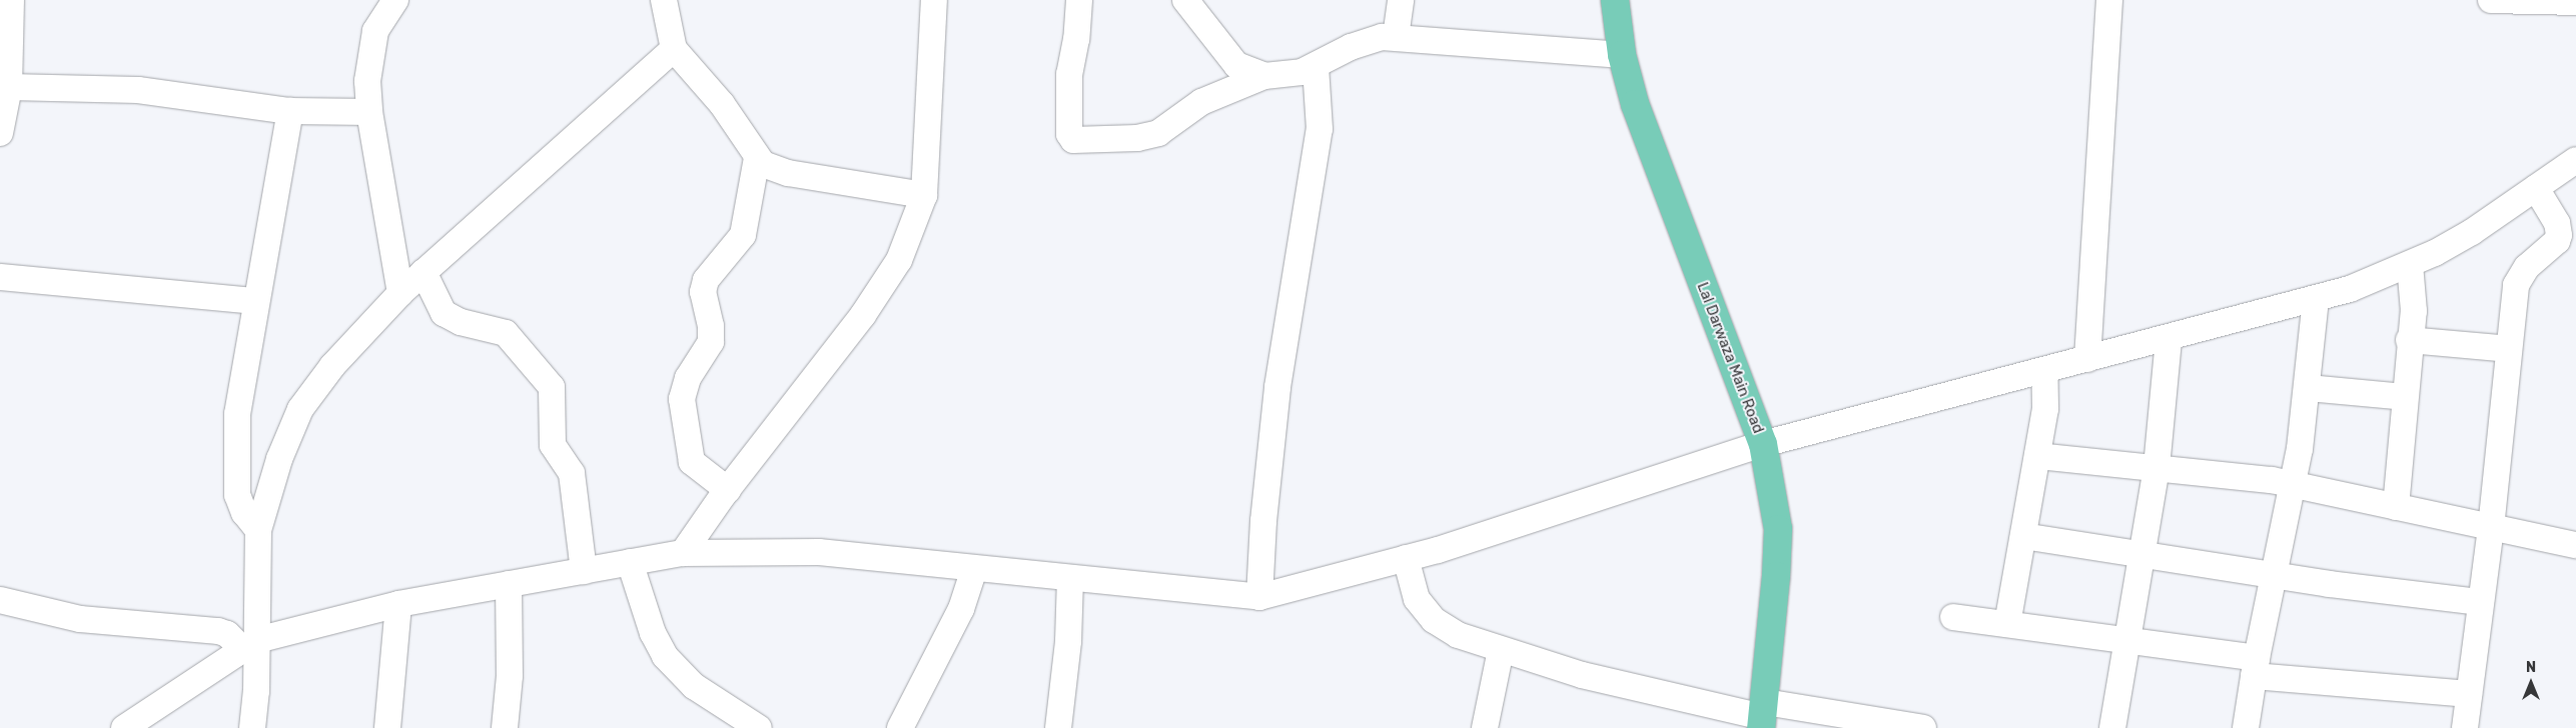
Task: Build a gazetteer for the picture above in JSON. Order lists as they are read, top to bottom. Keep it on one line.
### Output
{"streets":{"main road":["Lal Darwaza Main Road"]},"north":"top"}
